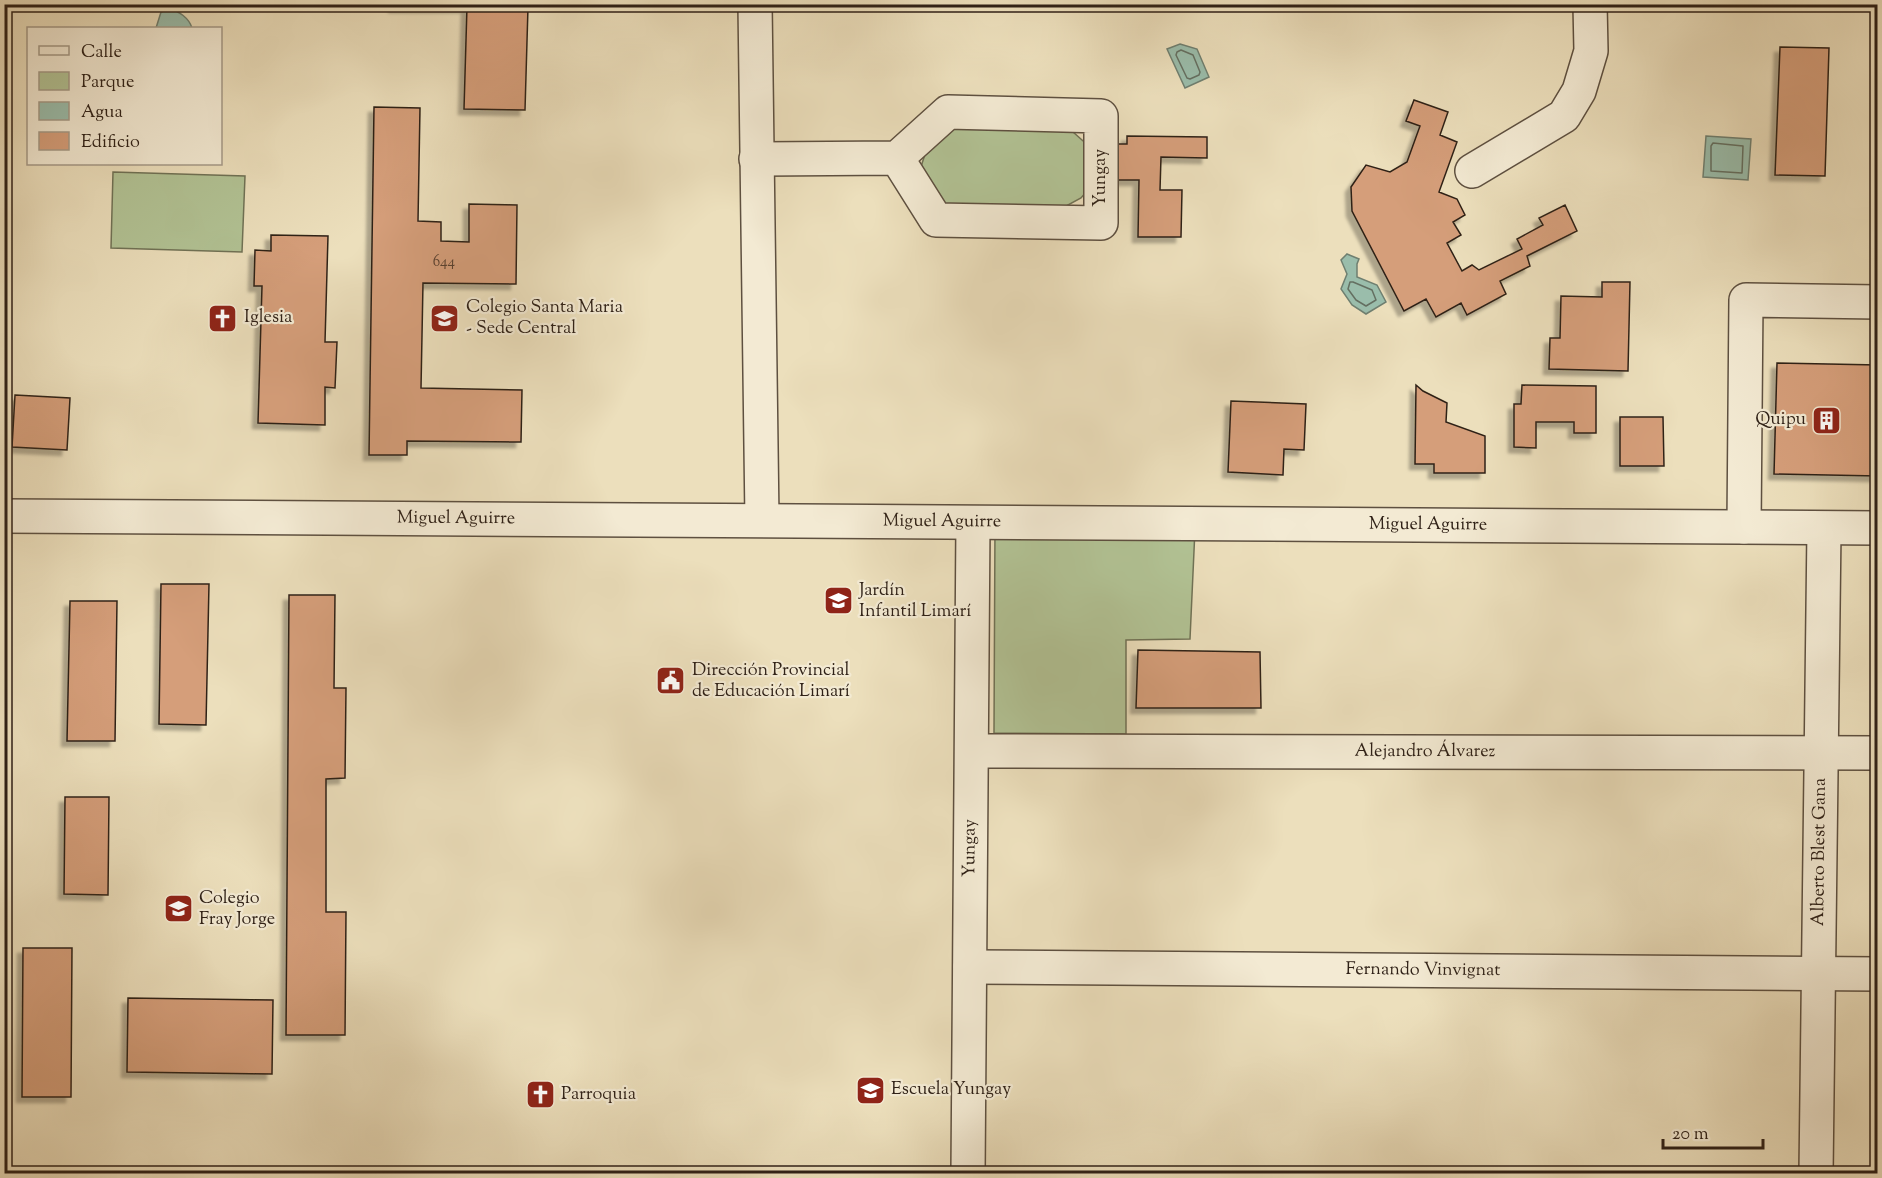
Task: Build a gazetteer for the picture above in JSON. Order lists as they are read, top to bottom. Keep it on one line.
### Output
{"streets":{"street":["Yungay","Miguel Aguirre","Alejandro Álvarez","Alberto Blest Gana","Fernando Vinvignat"]},"crossings":[["Yungay","Miguel Aguirre"],["Yungay","Alejandro Álvarez"],["Yungay","Fernando Vinvignat"],["Miguel Aguirre","Alberto Blest Gana"],["Alejandro Álvarez","Alberto Blest Gana"],["Alberto Blest Gana","Fernando Vinvignat"]],"places":{"church":["Iglesia","Parroquia"],"school or university":["Colegio Santa Maria - Sede Central","Jardín Infantil Limarí","Colegio Fray Jorge","Escuela Yungay"],"building":["Quipu"],"public building":["Dirección Provincial de Educación Limarí"]},"house_numbers":["644"],"legend":["Calle","Parque","Agua","Edificio"],"scale_bar":"20 m"}
